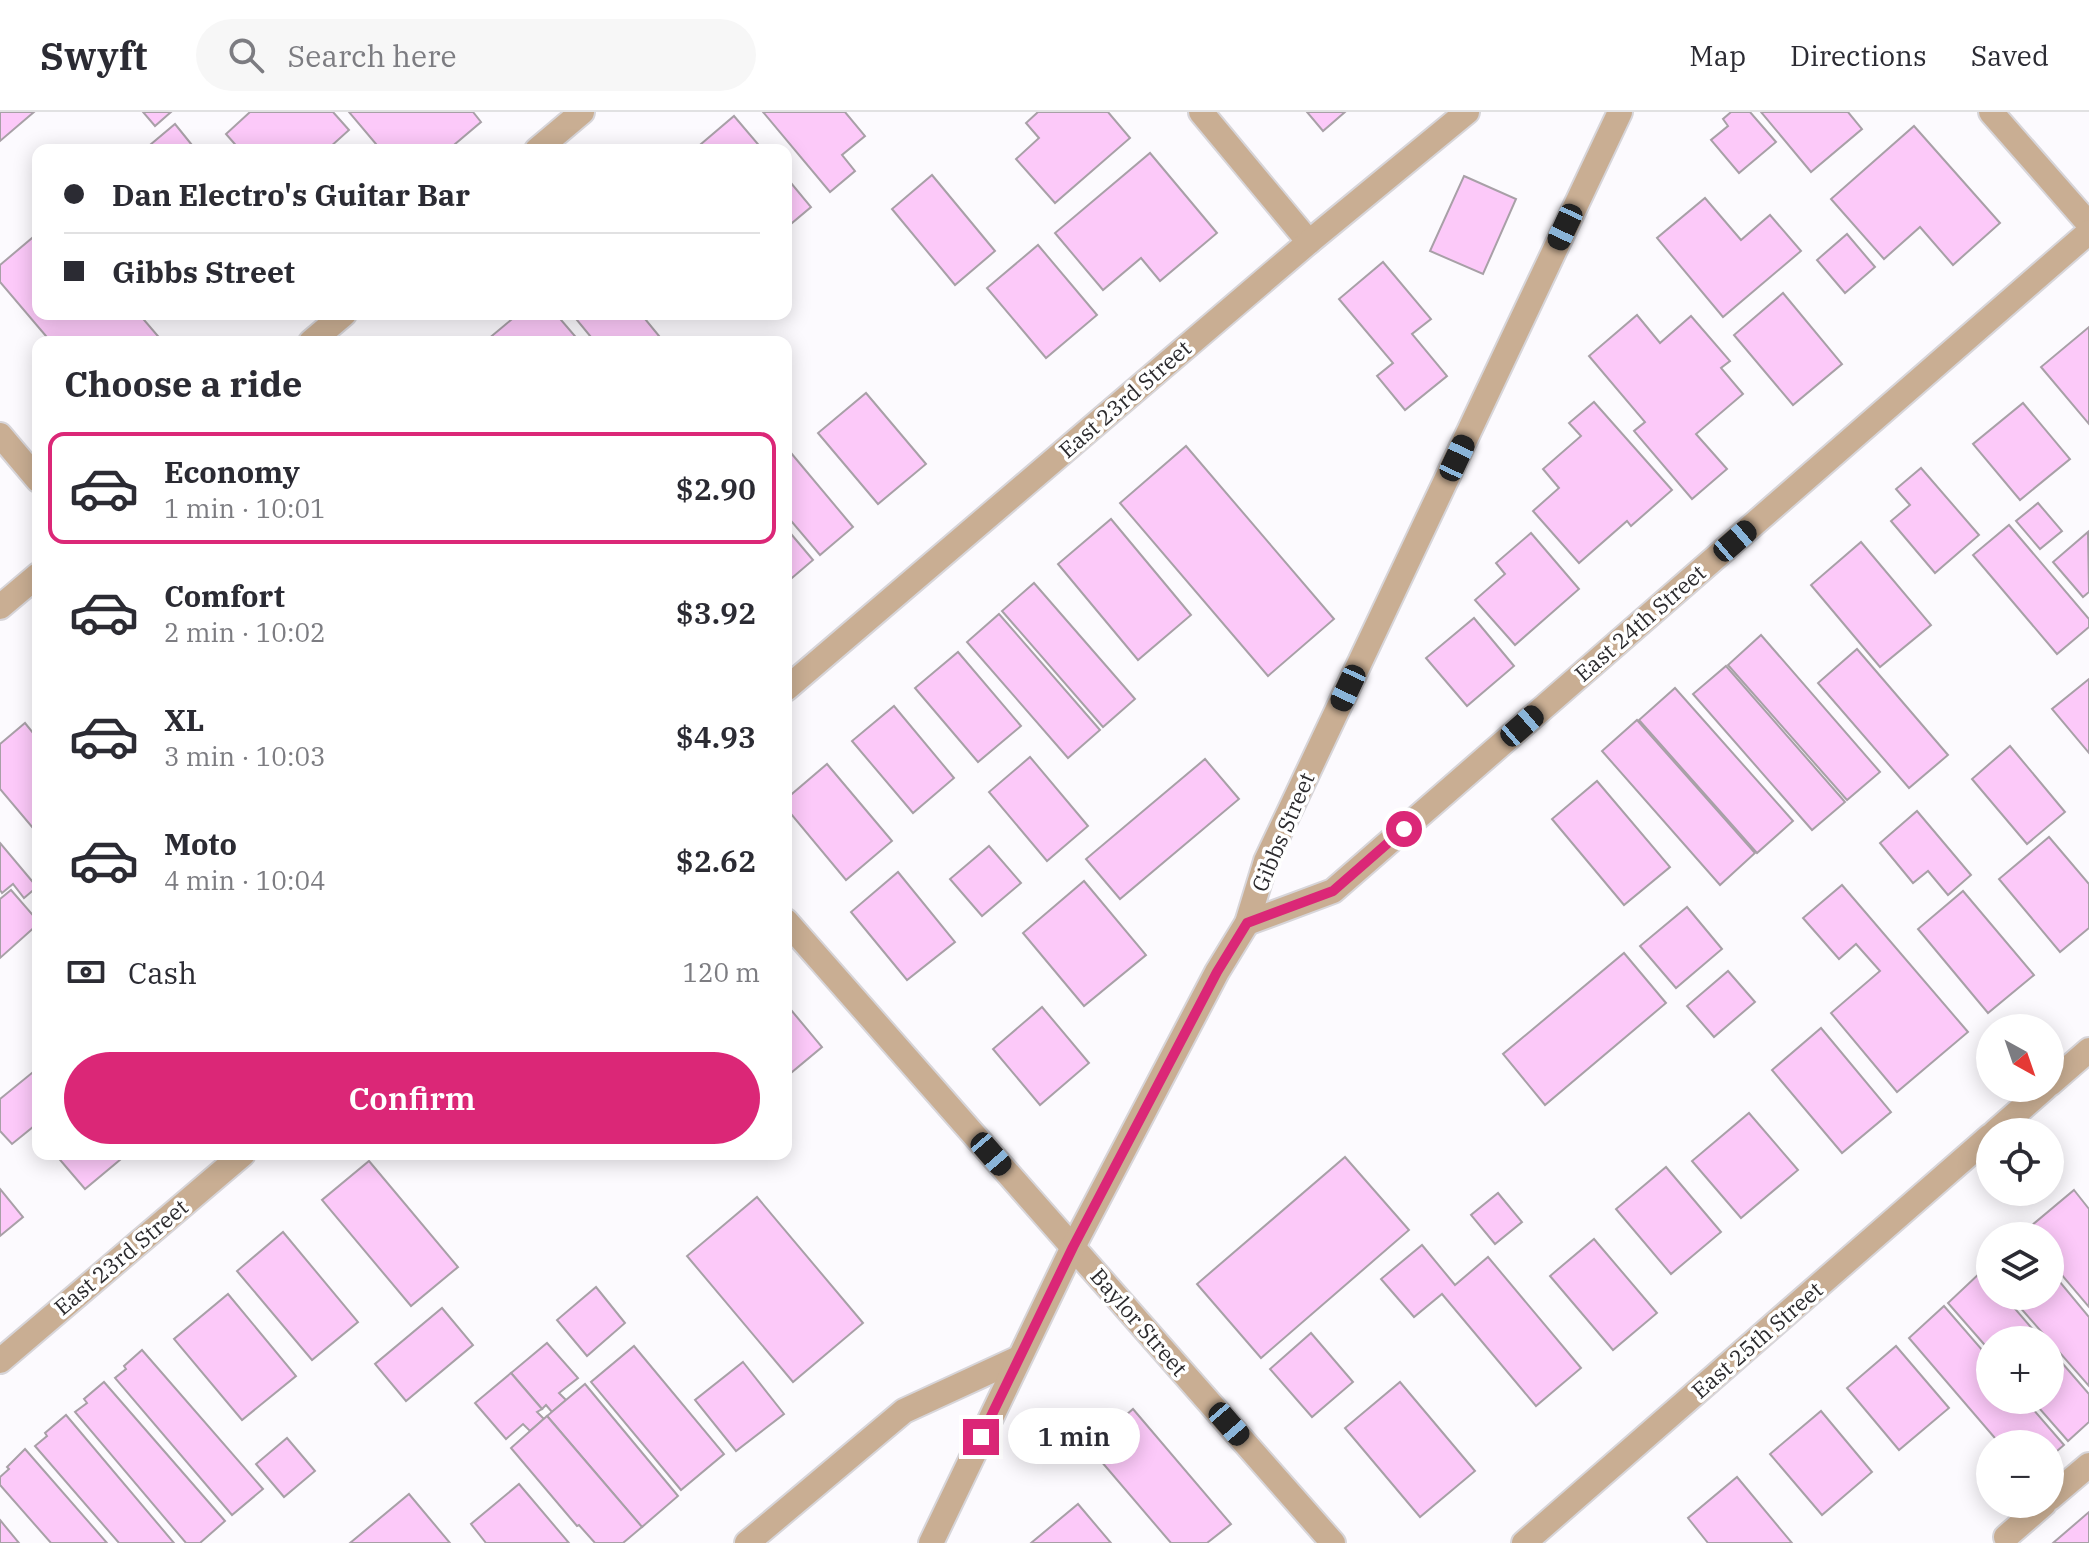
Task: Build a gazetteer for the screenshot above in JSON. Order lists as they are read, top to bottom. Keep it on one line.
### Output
{"streets":{"street":["East 23rd Street","East 24th Street","Gibbs Street","Baylor Street","East 25th Street"]},"crossings":[["East 24th Street","Gibbs Street"],["Gibbs Street","Baylor Street"]],"north":"bottom right","page":{"header":"Swyft","search":"Search here","nav":["Map","Directions","Saved"],"banner":["Dan Electro's Guitar Bar","Gibbs Street"],"heading":"Choose a ride","list":[{"name":"Economy","note":"1 min · 10:01","value":"$2.90"},{"name":"Comfort","note":"2 min · 10:02","value":"$3.92"},{"name":"XL","note":"3 min · 10:03","value":"$4.93"},{"name":"Moto","note":"4 min · 10:04","value":"$2.62"}],"pay":["Cash","120 m"],"map_buttons":["+","−"],"buttons":"Confirm","bubble":"1 min"}}
